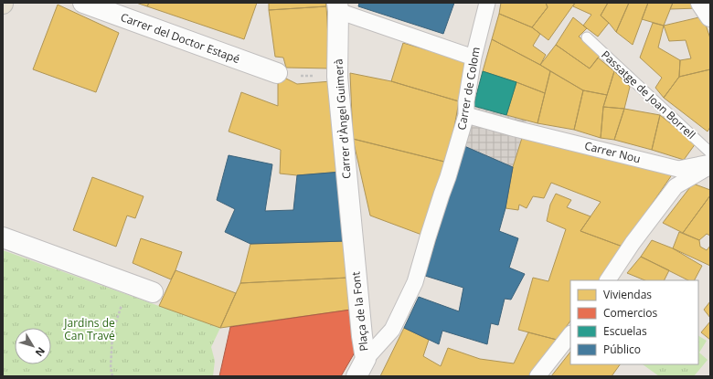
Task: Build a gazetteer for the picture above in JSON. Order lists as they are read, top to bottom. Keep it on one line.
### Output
{"streets":{"street":["Carrer del Doctor Estapé","Carrer de Colom","Carrer d'Àngel Guimerà","Carrer Nou","Plaça de la Font"],"lane":["Passatge de Joan Borrell"]},"crossings":[["Carrer de Colom","Carrer Nou"],["Carrer de Colom","Plaça de la Font"],["Carrer d'Àngel Guimerà","Plaça de la Font"]],"parks":["Jardins de Can Travé"],"legend":["Viviendas","Comercios","Escuelas","Público"],"north":"bottom right"}
